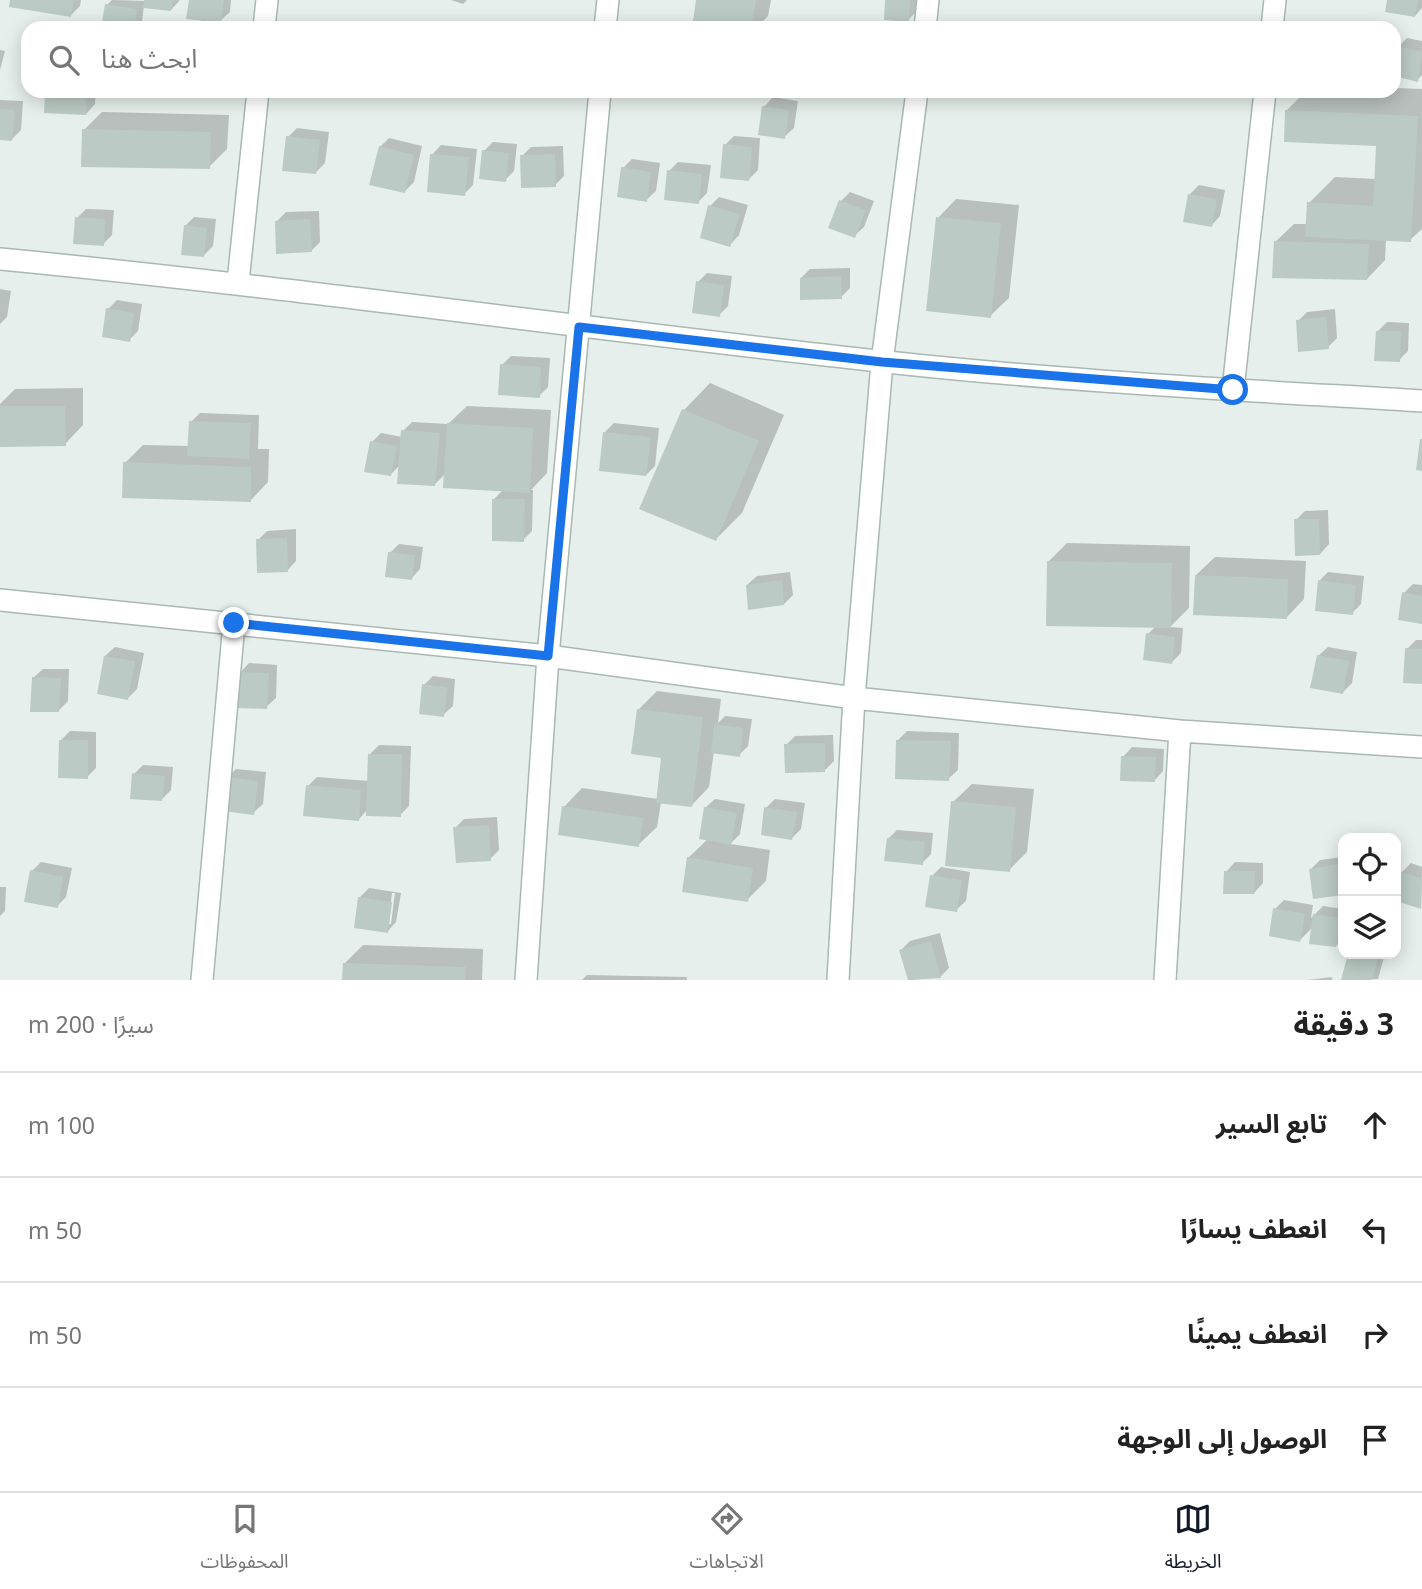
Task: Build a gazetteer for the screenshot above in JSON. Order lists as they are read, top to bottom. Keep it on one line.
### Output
{"page":{"search":"ابحث هنا","heading":["3 دقيقة","سيرًا · 200 m"],"list":[["تابع السير","100 m"],["انعطف يسارًا","50 m"],["انعطف يمينًا","50 m"],"الوصول إلى الوجهة"],"nav":["الخريطة","الاتجاهات","المحفوظات"]}}
